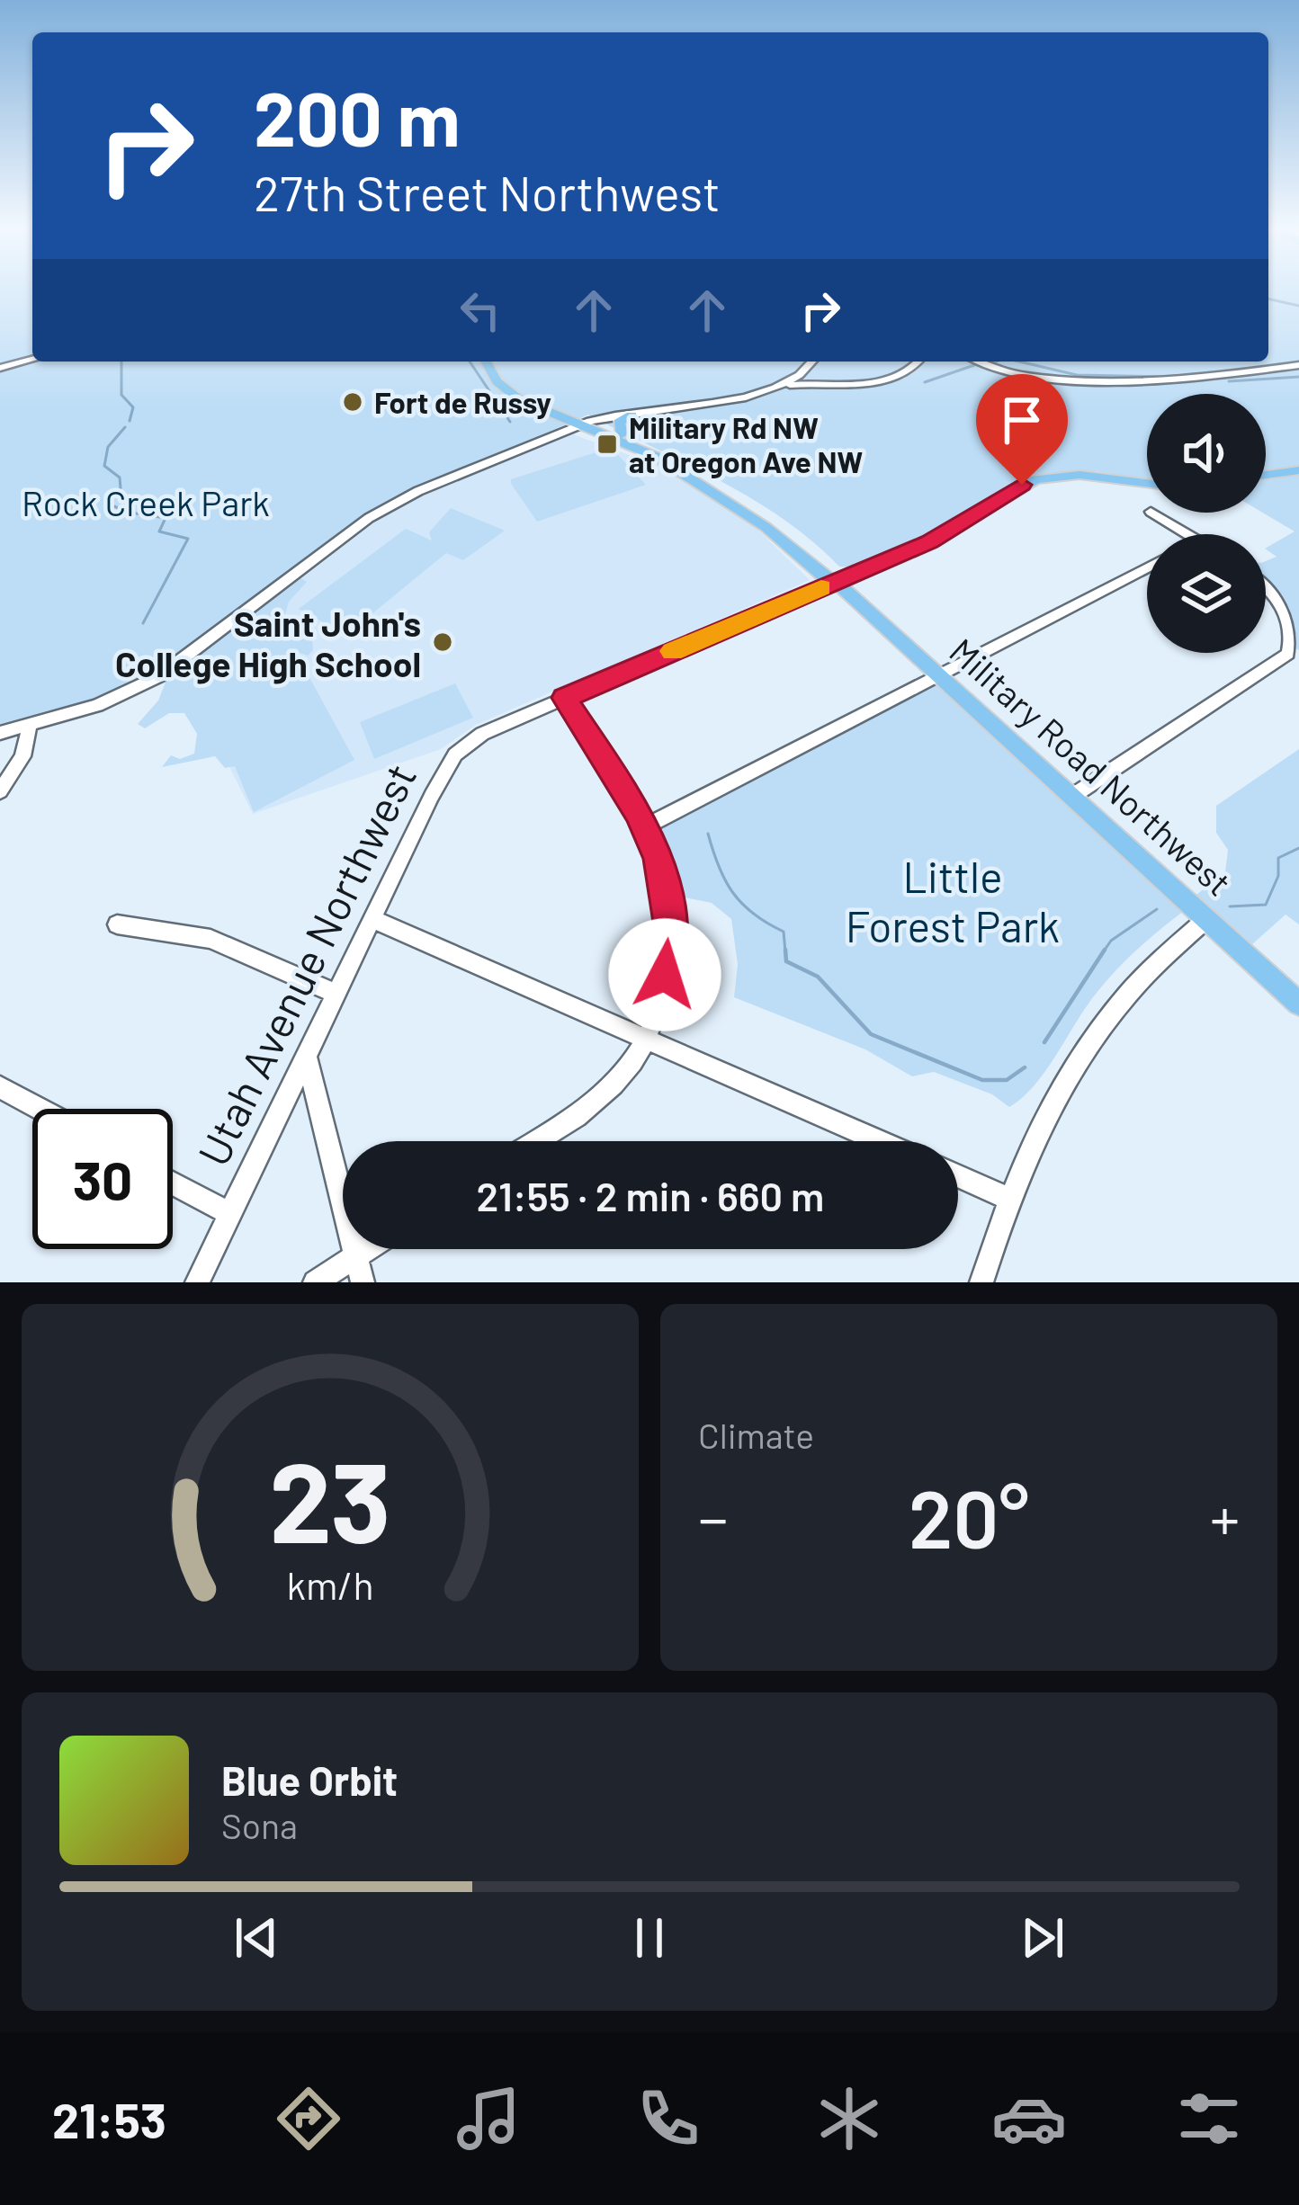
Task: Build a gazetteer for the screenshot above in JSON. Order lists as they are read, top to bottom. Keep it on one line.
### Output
{"streets":{"main road":["Military Road Northwest"],"street":["Utah Avenue Northwest"]},"parks":["Rock Creek Park","Little Forest Park"],"places":{"other":["Fort de Russy","Saint John's College High School"],"transit":["Military Rd NW at Oregon Ave NW"]},"page":{"turn":["200 m","27th Street Northwest"],"limit":"30","trip":"21:55 · 2 min · 660 m","tile":"Climate","heat":["−","20°","+"],"song":["Blue Orbit","Sona"],"tabs":"21:53","gauge":["23","km/h"]}}
